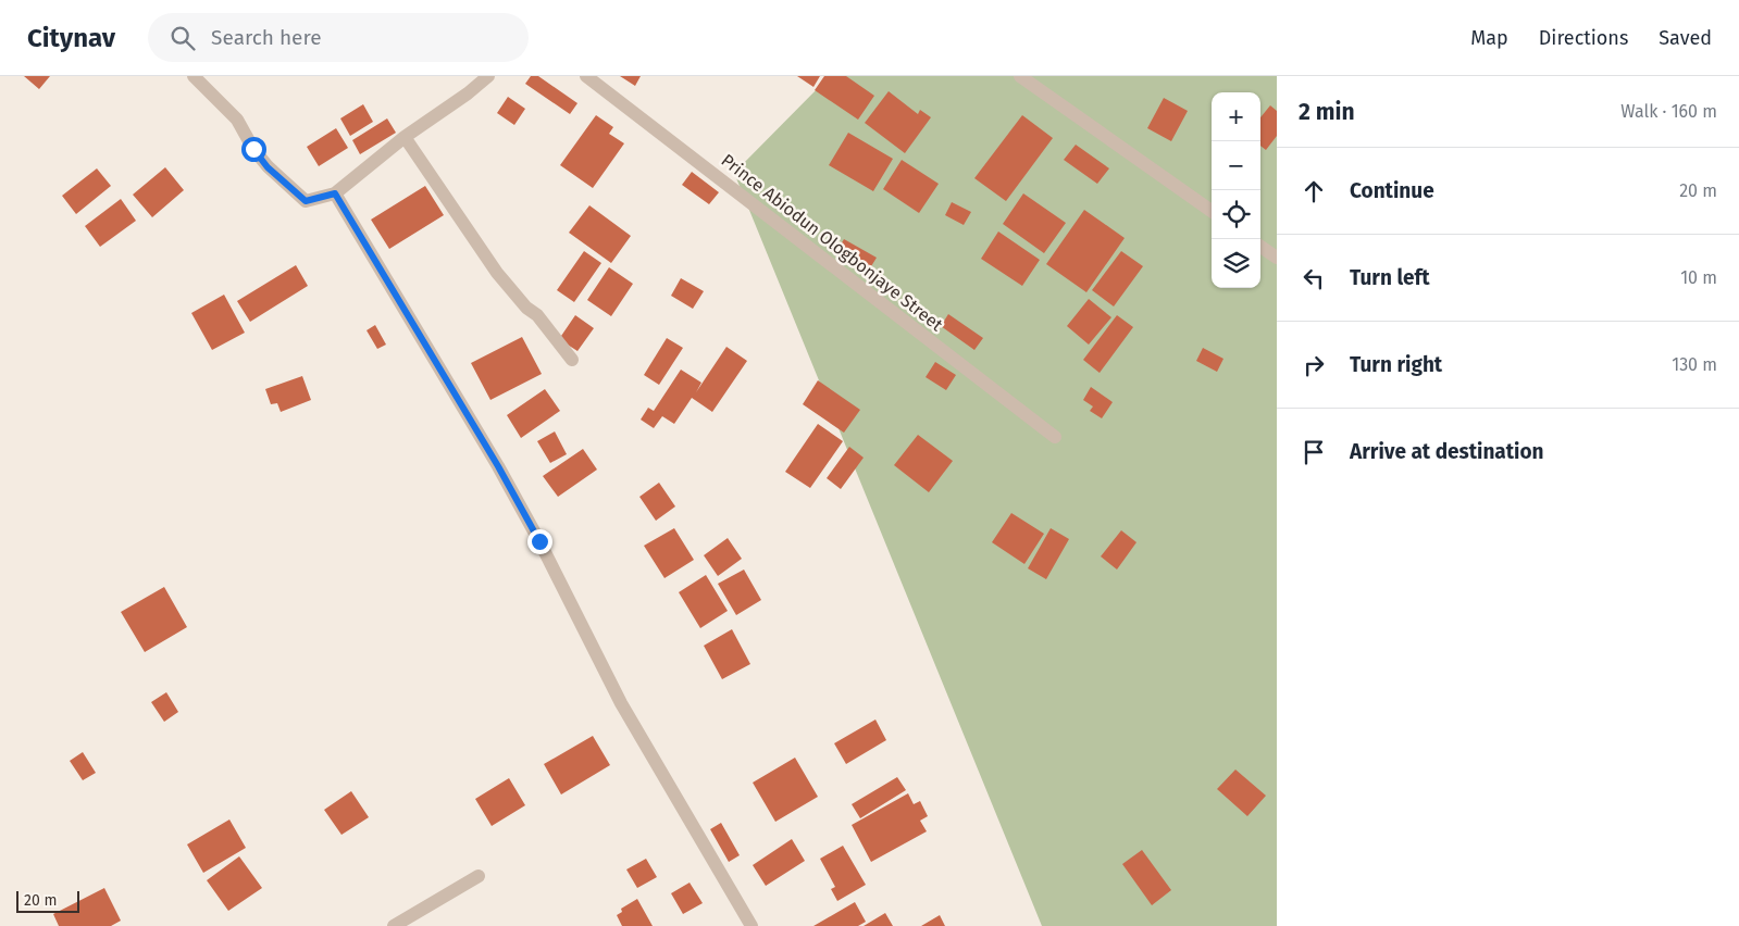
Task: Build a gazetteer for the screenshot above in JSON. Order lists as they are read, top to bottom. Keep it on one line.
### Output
{"streets":{"street":["Prince Abiodun Ologbonjaye Street"]},"scale_bar":"20 m","page":{"header":"Citynav","search":"Search here","nav":["Map","Directions","Saved"],"heading":["2 min","Walk · 160 m"],"map_buttons":["+","−"],"list":[["Continue","20 m"],["Turn left","10 m"],["Turn right","130 m"],"Arrive at destination"],"scale":"20 m"}}
